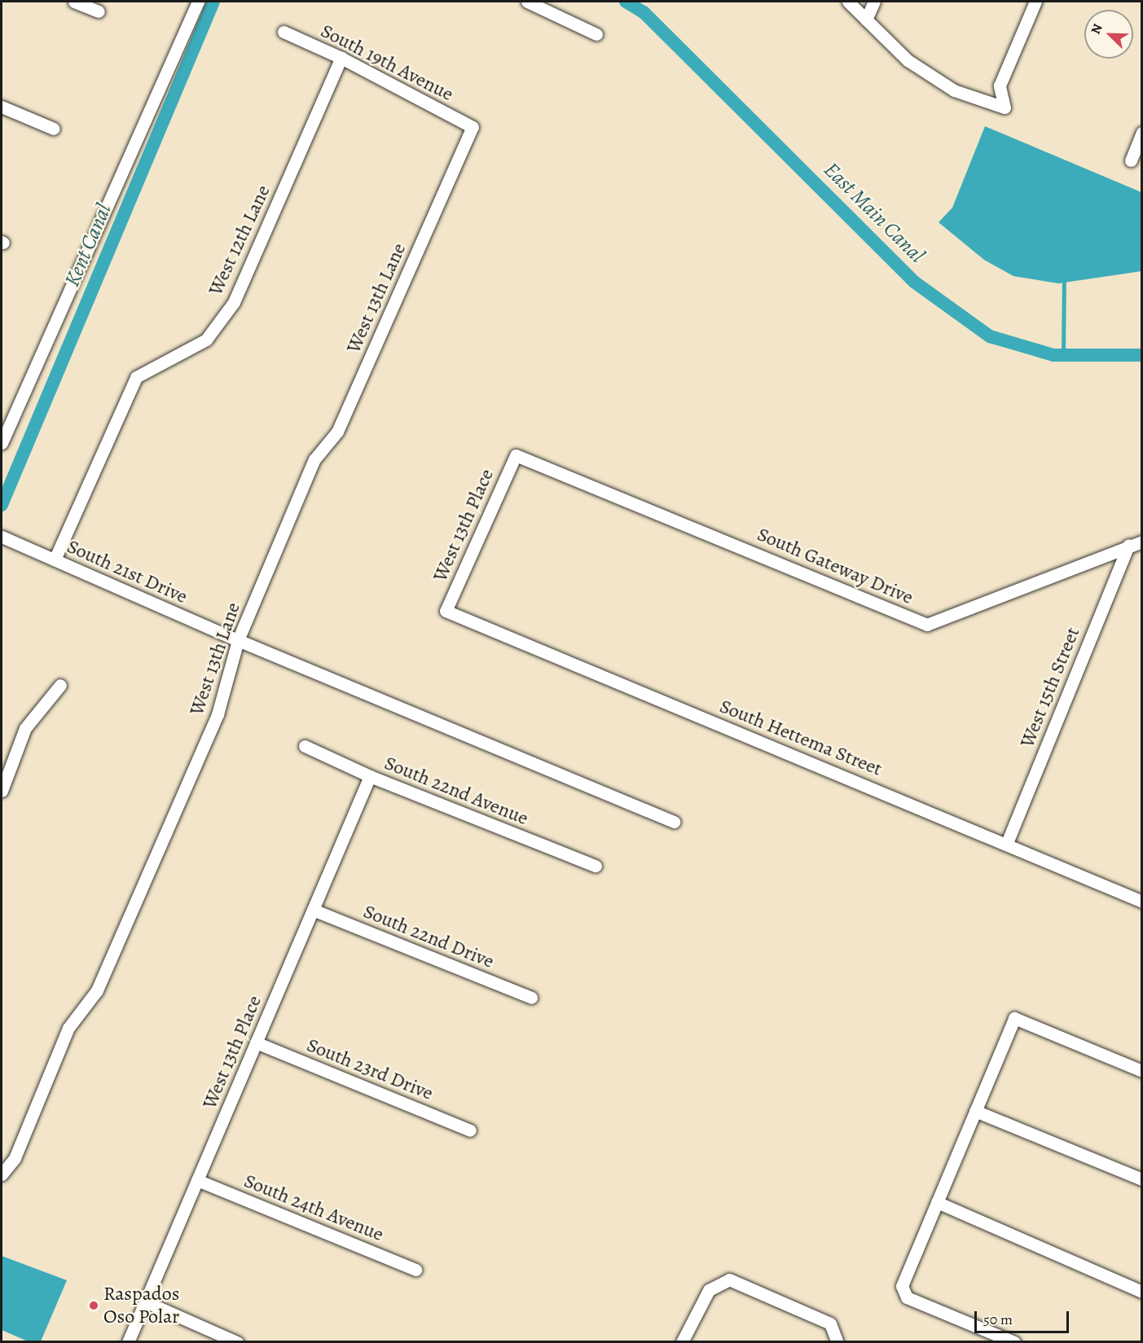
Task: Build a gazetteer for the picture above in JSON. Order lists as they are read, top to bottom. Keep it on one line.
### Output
{"streets":{"street":["South 19th Avenue","West 12th Lane","West 13th Lane","West 13th Place","South Gateway Drive","South 21st Drive","West 15th Street","South Hettema Street","South 22nd Avenue","South 22nd Drive","South 23rd Drive","South 24th Avenue"]},"crossings":[["South 19th Avenue","West 12th Lane"],["South 19th Avenue","West 13th Lane"],["West 12th Lane","South 21st Drive"],["West 13th Lane","South 21st Drive"],["West 13th Place","South Gateway Drive"],["West 13th Place","South Hettema Street"],["West 13th Place","South 22nd Avenue"],["West 13th Place","South 22nd Drive"],["West 13th Place","South 23rd Drive"],["West 13th Place","South 24th Avenue"],["South Gateway Drive","West 15th Street"],["West 15th Street","South Hettema Street"]],"water":["East Main Canal","Kent Canal"],"places":["Raspados Oso Polar"],"scale_bar":"50 m","north":"top left"}
